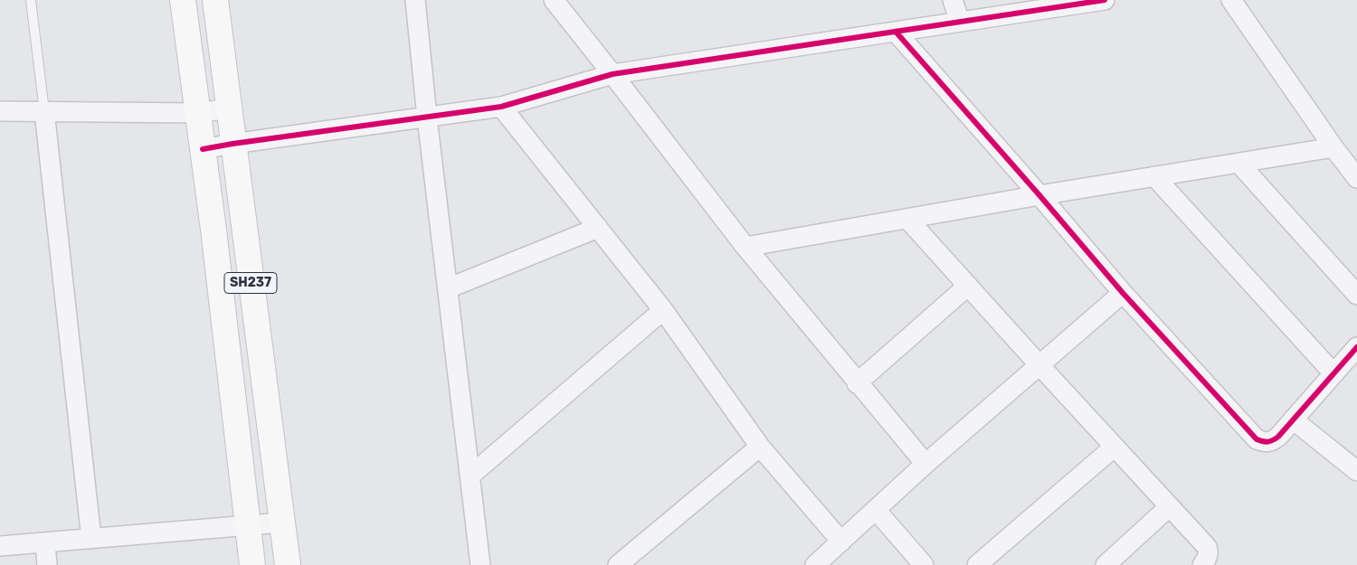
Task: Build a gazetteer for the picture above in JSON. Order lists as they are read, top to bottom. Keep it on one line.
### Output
{"streets":{"main road":["SH237"]}}
